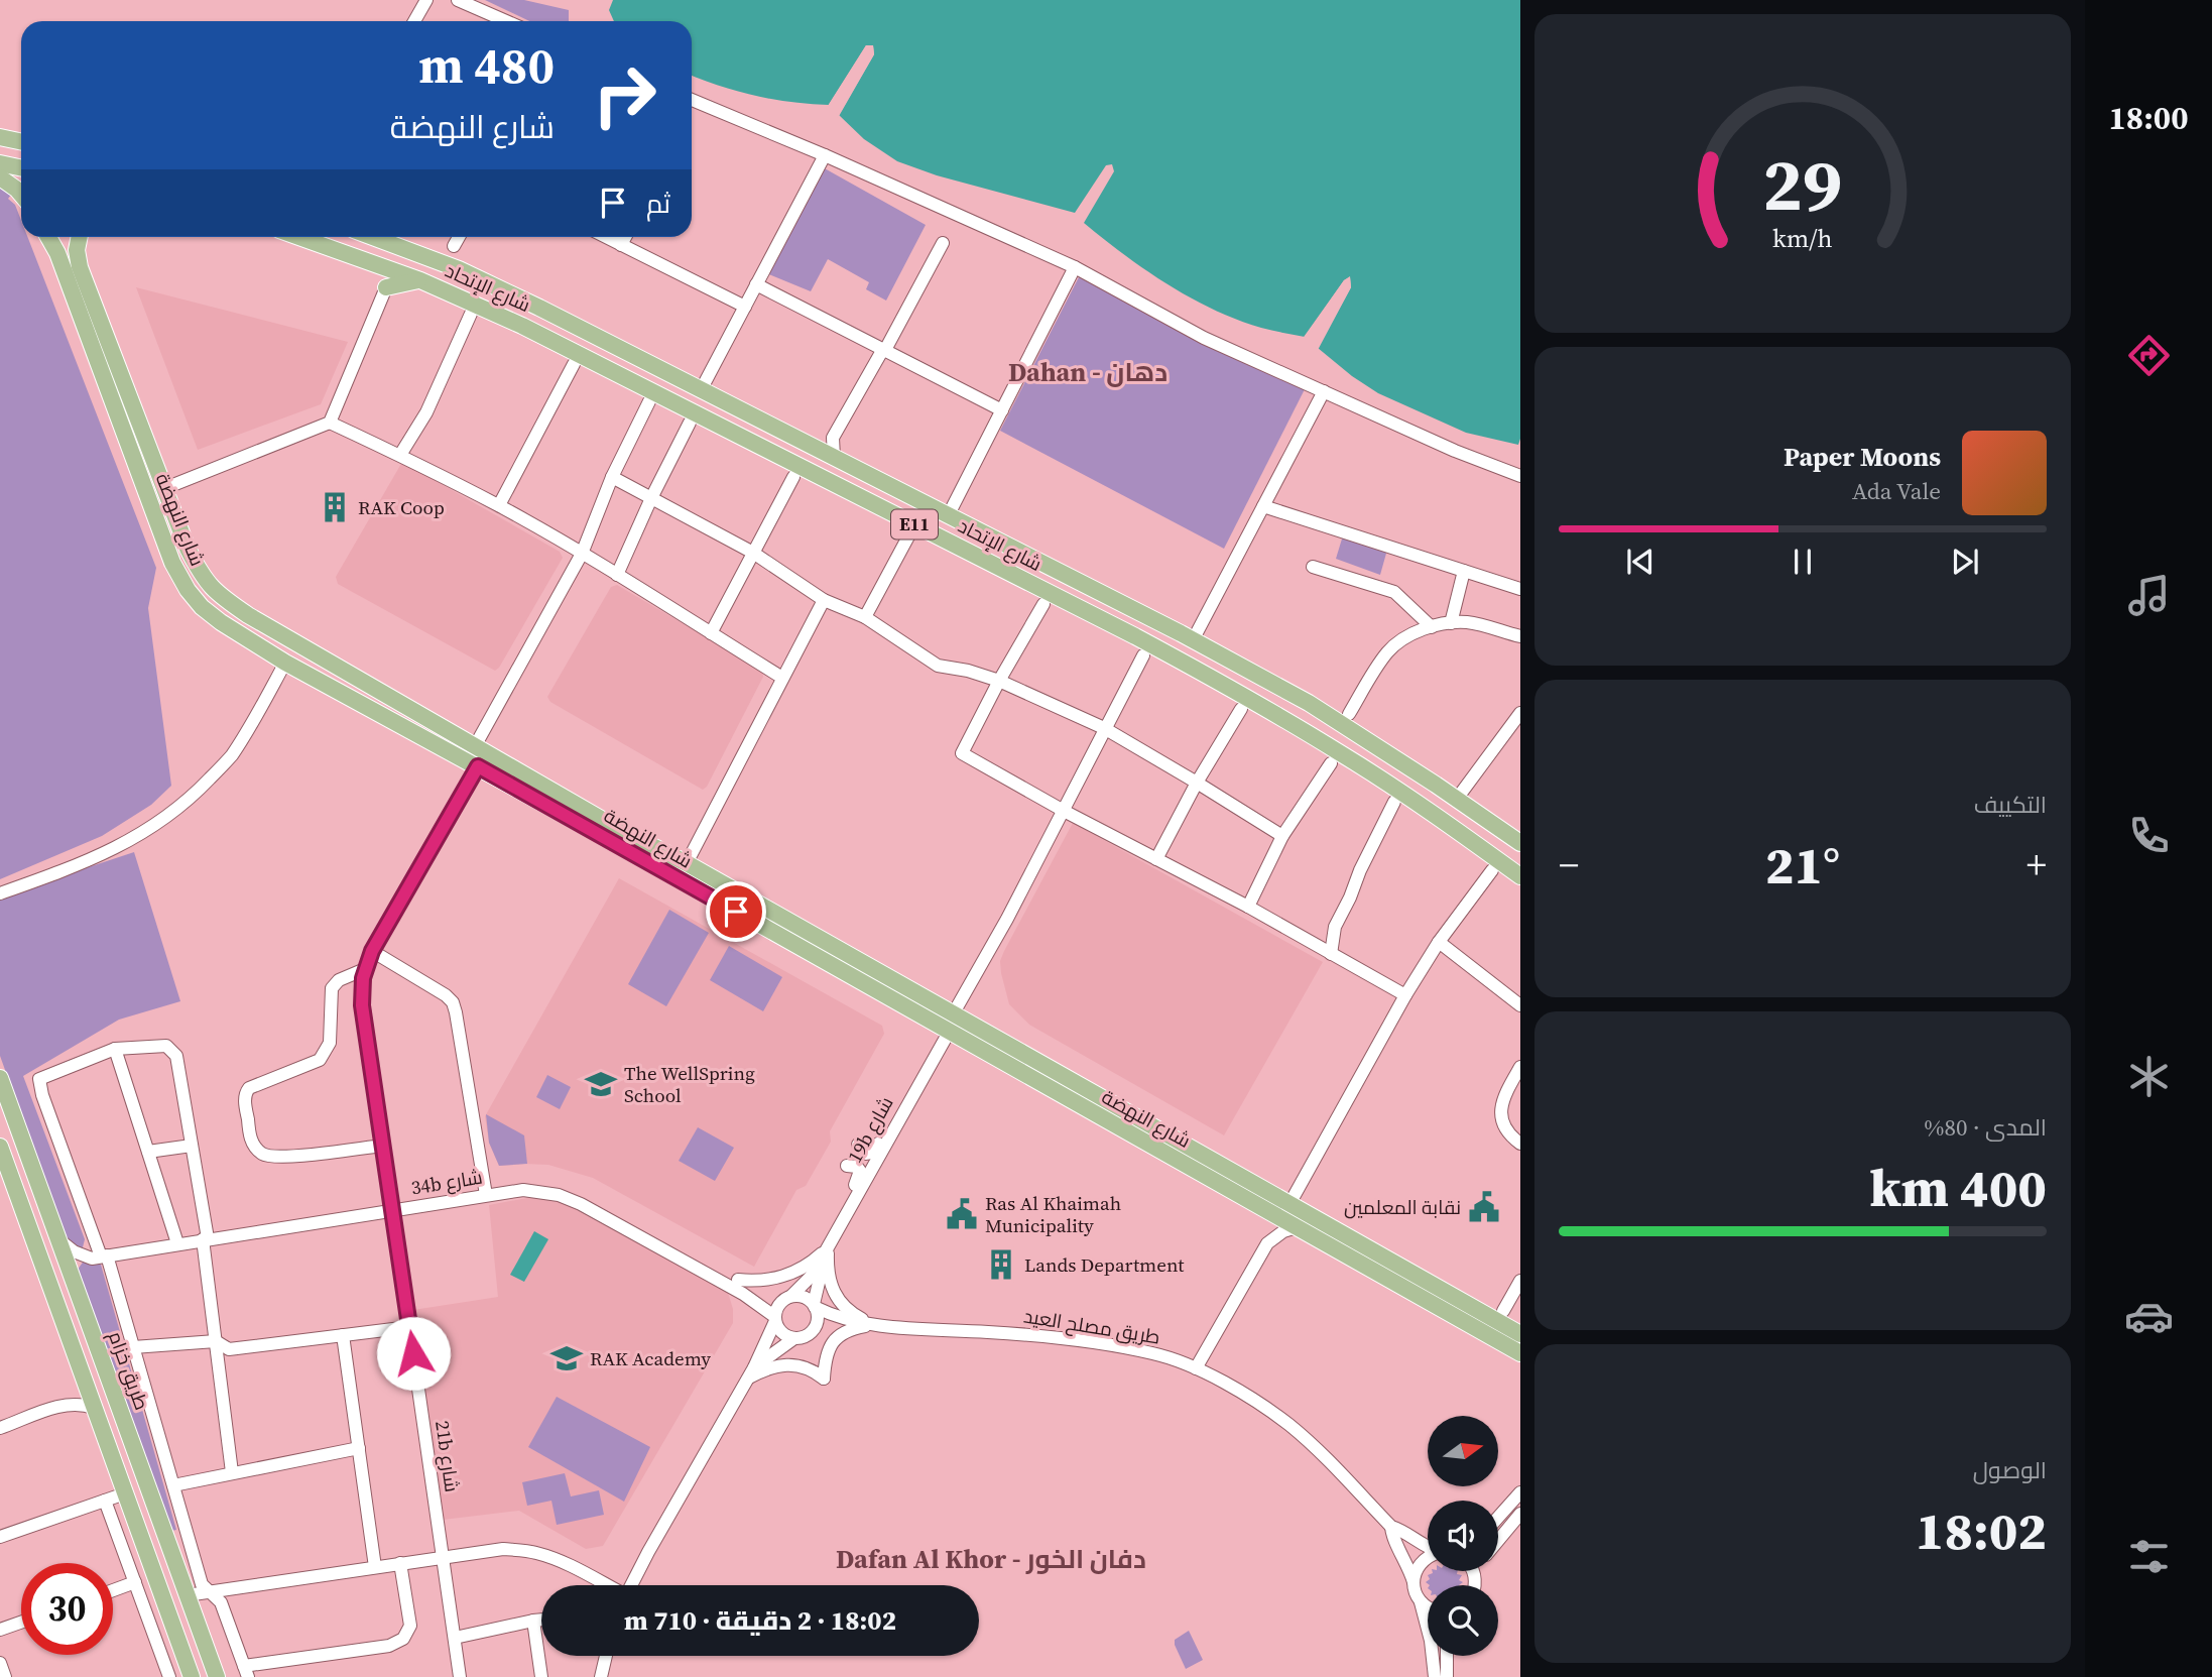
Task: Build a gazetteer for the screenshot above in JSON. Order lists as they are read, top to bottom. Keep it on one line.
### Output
{"streets":{"main road":["شارع الإتحاد","شارع النهضة","E11","طريق خزام"],"street":["19b شارع","34b شارع","طريق مصلح العيد","21b شارع"]},"crossings":[["شارع النهضة","19b شارع"],["شارع النهضة","21b شارع"],["19b شارع","34b شارع"],["19b شارع","طريق مصلح العيد"],["34b شارع","طريق مصلح العيد"],["34b شارع","21b شارع"]],"districts":["Dahan - دهان","Dafan Al Khor - دفان الخور"],"places":{"building":["RAK Coop","Lands Department"],"school or university":["The WellSpring School","RAK Academy"],"public building":["نقابة المعلمين","Ras Al Khaimah Municipality"]},"north":"right","page":{"tabs":"18:00","turn":["480 m","شارع النهضة"],"then":"ثم","song":["Paper Moons","Ada Vale"],"tile":["التكييف",["المدى · 80%","400 km"],["الوصول","18:02"]],"heat":["−","21°","+"],"limit":"30","trip":"18:02 · 2 دقيقة · 710 m","gauge":["29","km/h"]}}
